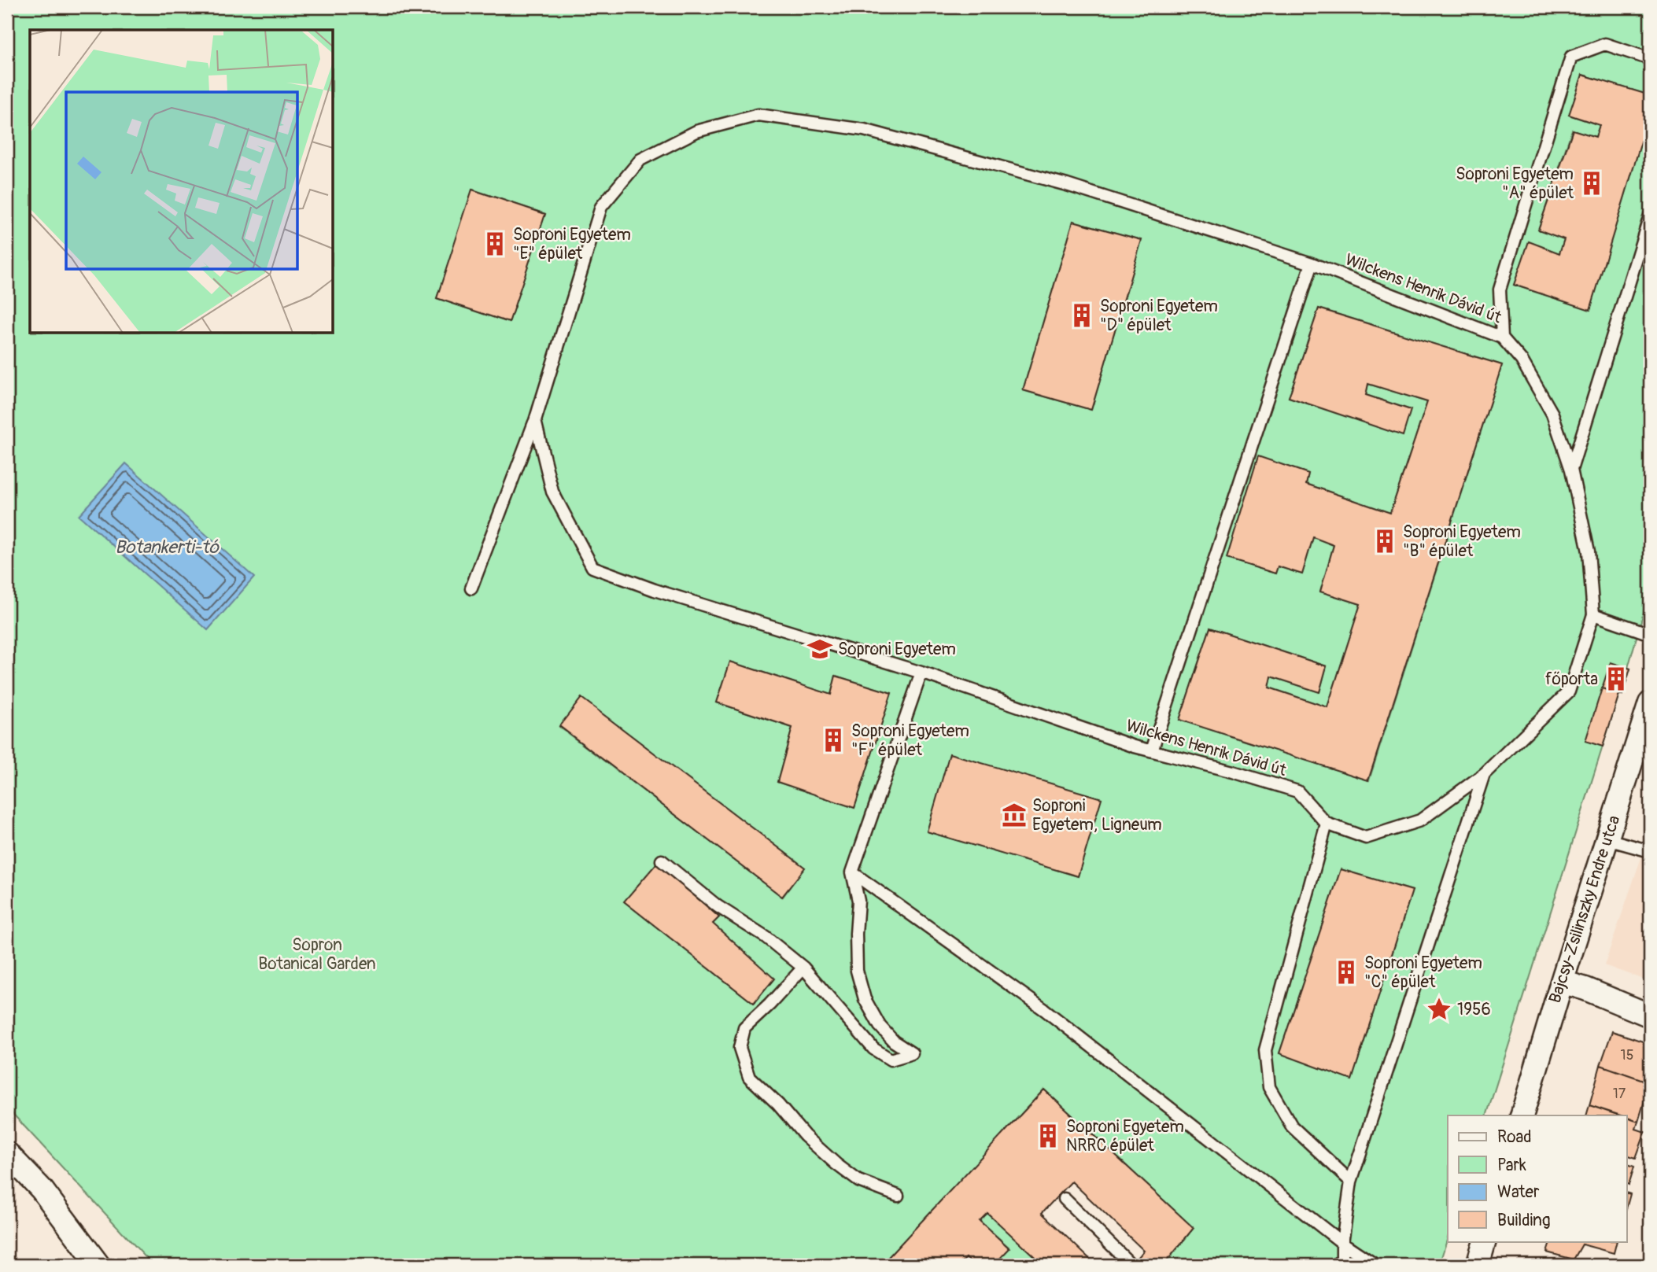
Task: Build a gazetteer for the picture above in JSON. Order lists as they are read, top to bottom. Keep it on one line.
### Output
{"streets":{"street":["Bajcsy-Zsilinszky Endre utca"],"lane":["Wilckens Henrik Dávid út"]},"water":["Botankerti-tó"],"parks":["Sopron Botanical Garden"],"places":{"building":["Soproni Egyetem \"A\" épület","Soproni Egyetem \"E\" épület","Soproni Egyetem \"D\" épület","Soproni Egyetem \"B\" épület","főporta","Soproni Egyetem \"F\" épület","Soproni Egyetem \"C\" épület","Soproni Egyetem NRRC épület"],"school or university":["Soproni Egyetem"],"museum":["Soproni Egyetem, Ligneum"],"place":["1956"]},"house_numbers":["15","17"],"legend":["Road","Park","Water","Building"]}
